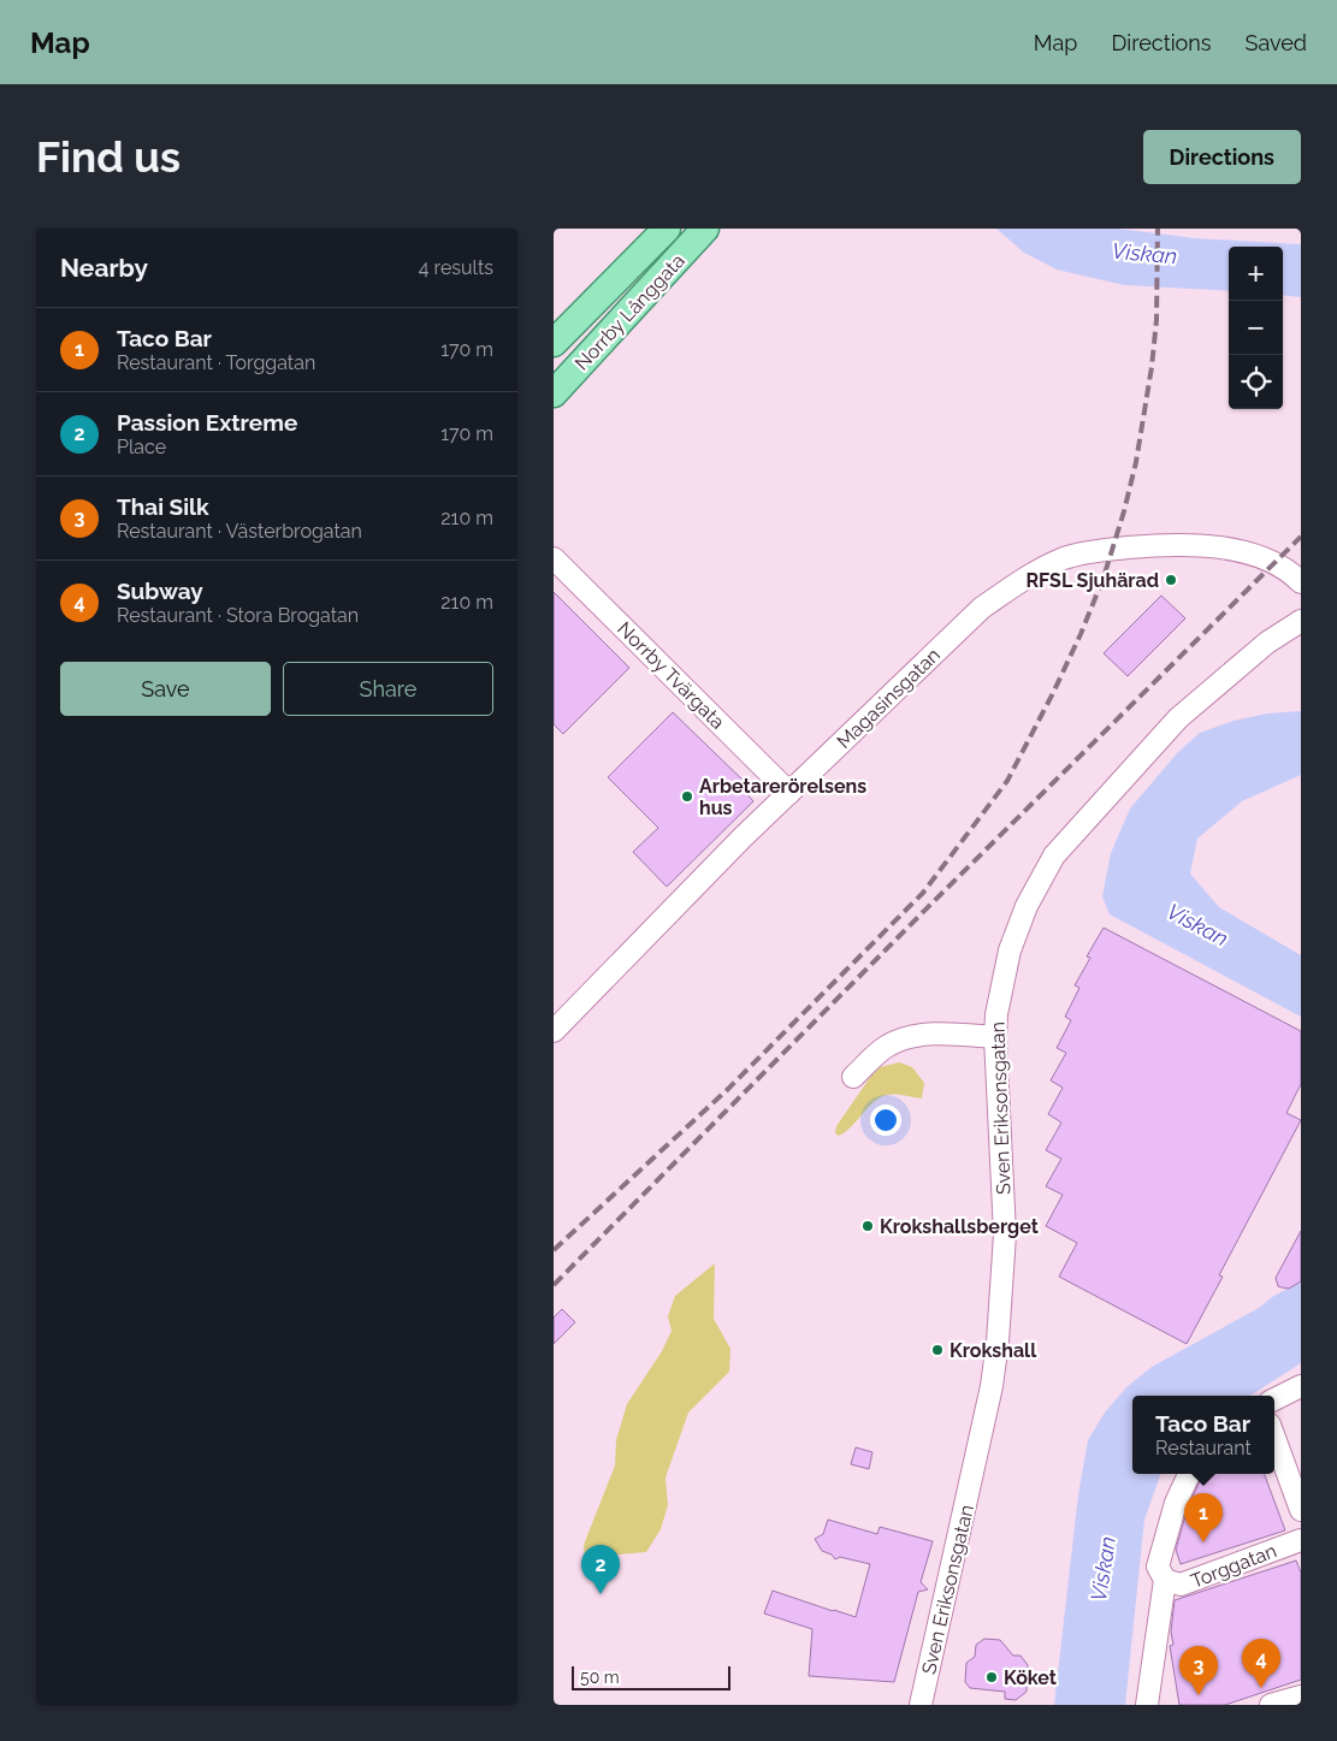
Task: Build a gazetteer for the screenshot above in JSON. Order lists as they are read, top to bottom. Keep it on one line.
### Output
{"streets":{"main road":["Norrby Långgata"],"street":["Norrby Tvärgata","Magasinsgatan","Sven Eriksonsgatan","Torggatan"]},"crossings":[["Norrby Tvärgata","Magasinsgatan"]],"water":["Viskan"],"places":["RFSL Sjuhärad","Arbetarerörelsens hus","Krokshallsberget","Krokshall","Köket"],"scale_bar":"50 m","page":{"header":"Map","nav":["Map","Directions","Saved"],"buttons":["Directions",["Save","Share"]],"title":"Find us","heading":["Nearby","4 results"],"map_buttons":["+","−"],"list":[{"mark":"1","name":"Taco Bar","note":"Restaurant · Torggatan","value":"170 m"},{"mark":"2","name":"Passion Extreme","note":"Place","value":"170 m"},{"mark":"3","name":"Thai Silk","note":"Restaurant · Västerbrogatan","value":"210 m"},{"mark":"4","name":"Subway","note":"Restaurant · Stora Brogatan","value":"210 m"}],"popup":["Taco Bar","Restaurant"],"pins":["1","2","4","3"],"scale":"50 m"}}
